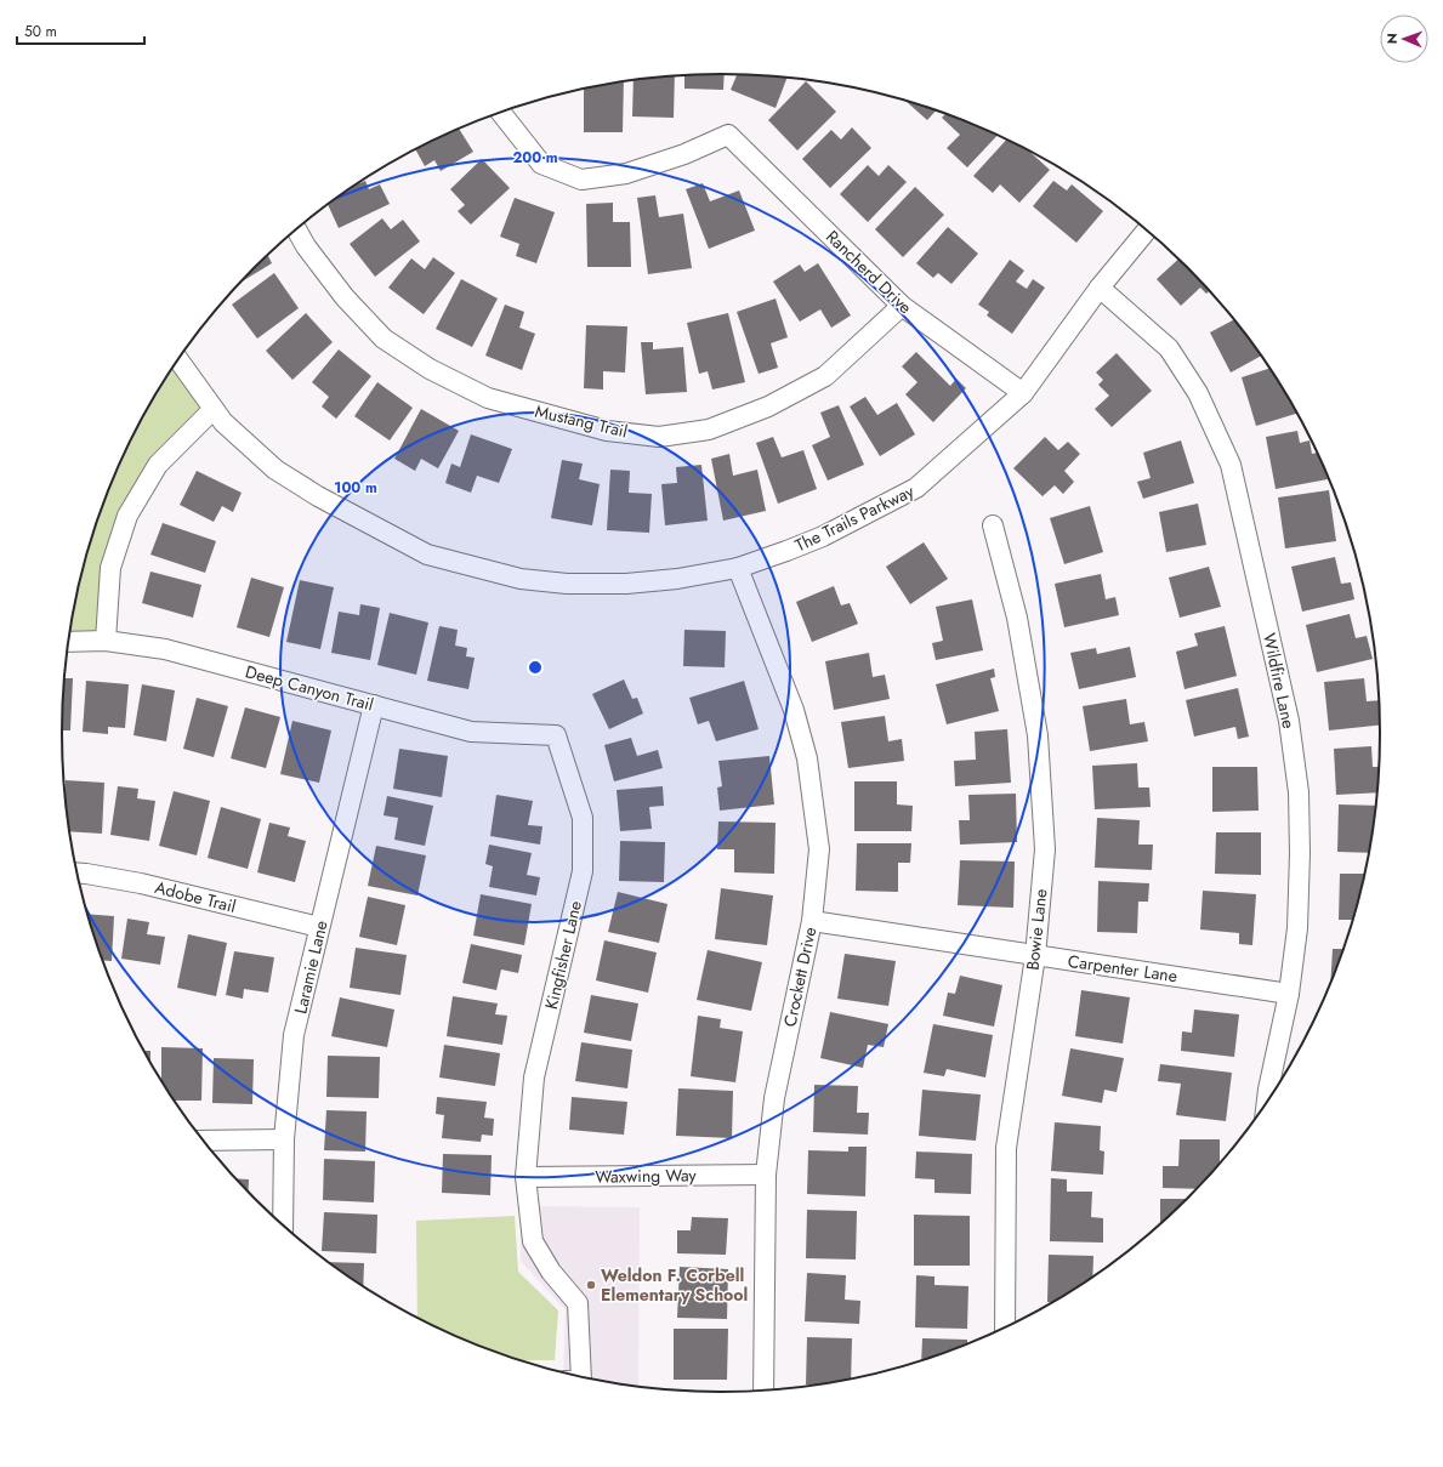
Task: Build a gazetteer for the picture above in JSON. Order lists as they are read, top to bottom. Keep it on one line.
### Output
{"streets":{"street":["Rancherd Drive","Mustang Trail","The Trails Parkway","Wildfire Lane","Deep Canyon Trail","Adobe Trail","Bowie Lane","Kingfisher Lane","Laramie Lane","Carpenter Lane","Crockett Drive","Waxwing Way"]},"crossings":[["Rancherd Drive","Mustang Trail"],["Rancherd Drive","The Trails Parkway"],["The Trails Parkway","Wildfire Lane"],["The Trails Parkway","Crockett Drive"],["Wildfire Lane","Carpenter Lane"],["Deep Canyon Trail","Kingfisher Lane"],["Deep Canyon Trail","Laramie Lane"],["Adobe Trail","Laramie Lane"],["Bowie Lane","Carpenter Lane"],["Kingfisher Lane","Waxwing Way"],["Carpenter Lane","Crockett Drive"],["Crockett Drive","Waxwing Way"]],"places":["Weldon F. Corbell Elementary School"],"scale_bar":"50 m","north":"left","rings":["200 m","100 m"]}
